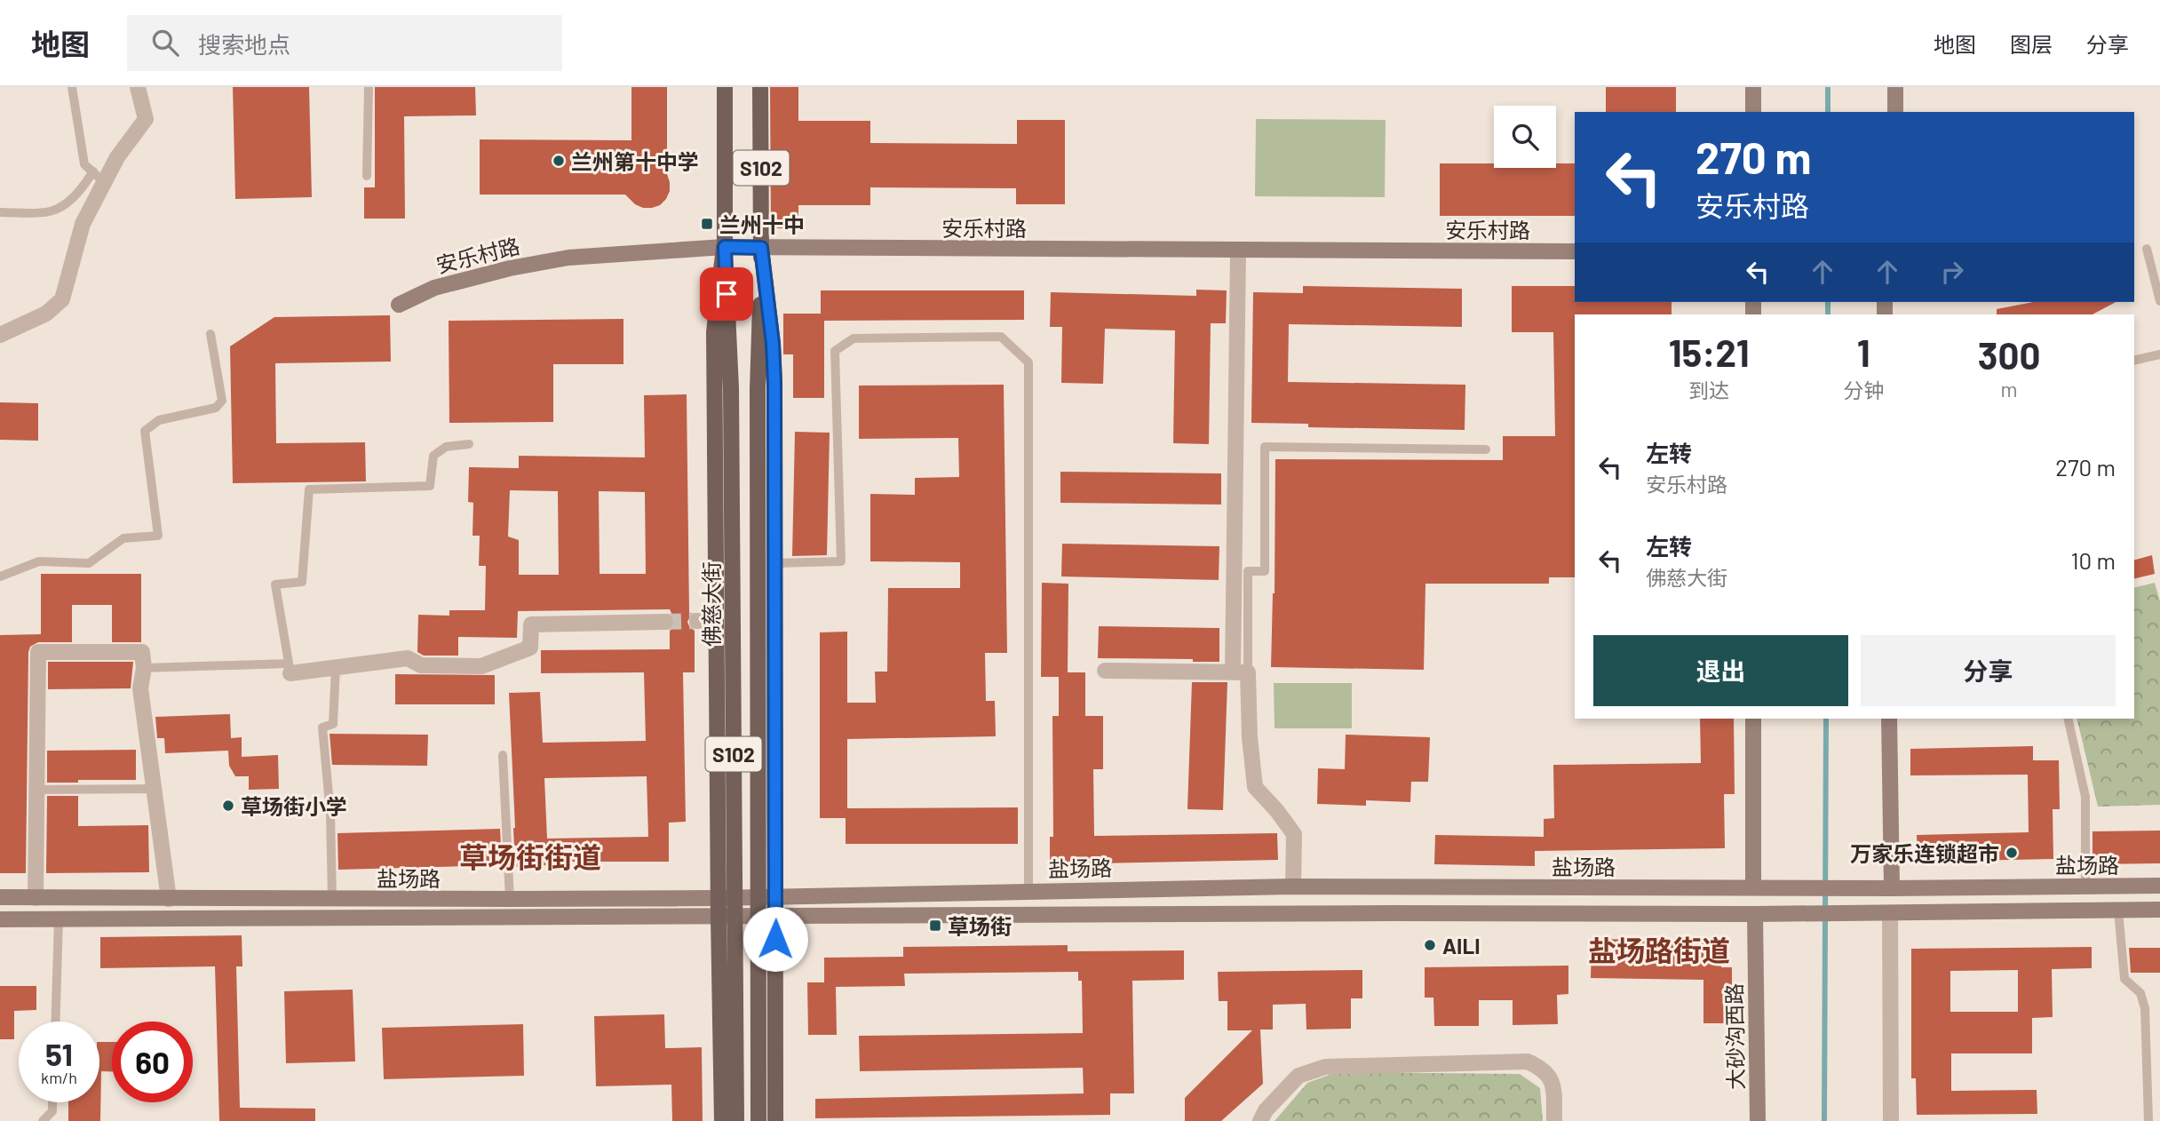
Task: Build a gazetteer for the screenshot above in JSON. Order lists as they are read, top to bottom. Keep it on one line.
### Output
{"streets":{"main road":["S102","安乐村路","佛慈大街","盐场路","大砂沟西路"]},"crossings":[["S102","安乐村路"],["安乐村路","佛慈大街"],["盐场路","大砂沟西路"]],"districts":["草场街街道","盐场路街道"],"places":{"other":["兰州第十中学","草场街小学","万家乐连锁超市","AILI"],"transit":["兰州十中","草场街"]},"page":{"header":"地图","search":"搜索地点","nav":["地图","图层","分享"],"turn":["270 m","安乐村路"],"eta":["15:21","到达","1","分钟","300","m"],"list":[{"name":"左转","note":"安乐村路","value":"270 m"},{"name":"左转","note":"佛慈大街","value":"10 m"}],"buttons":["退出","分享"],"speed":"51 km/h","limit":"60"}}
